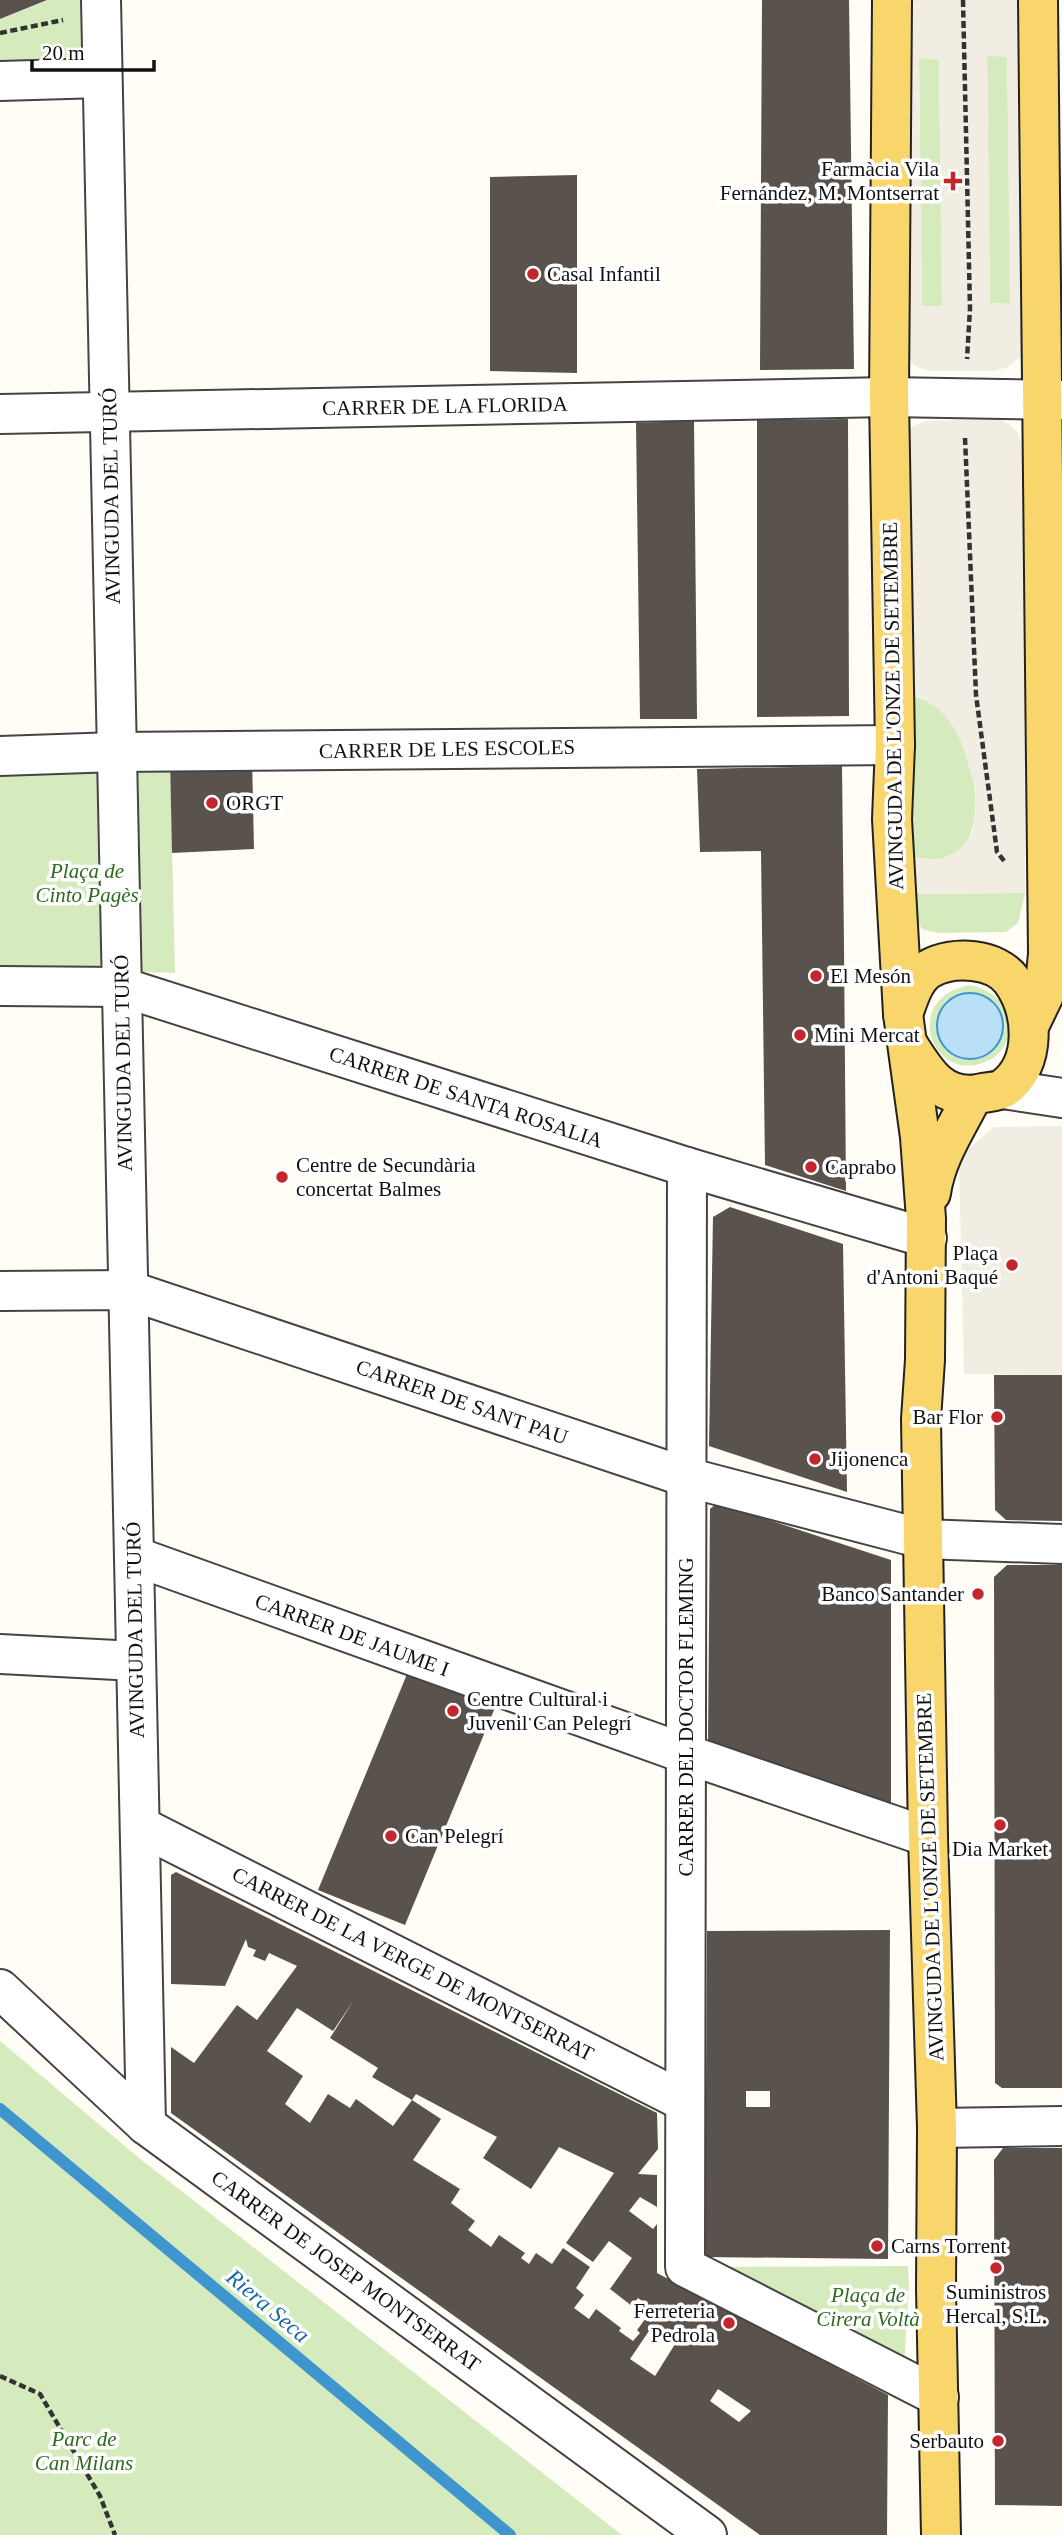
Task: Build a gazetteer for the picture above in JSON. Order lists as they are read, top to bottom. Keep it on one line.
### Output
{"streets":{"main road":["AVINGUDA DE L'ONZE DE SETEMBRE"],"street":["CARRER DE LA FLORIDA","AVINGUDA DEL TURÓ","CARRER DE LES ESCOLES","CARRER DE SANTA ROSALIA","CARRER DE SANT PAU","CARRER DE JAUME I","CARRER DEL DOCTOR FLEMING","CARRER DE LA VERGE DE MONTSERRAT","CARRER DE JOSEP MONTSERRAT"]},"crossings":[["CARRER DE LA FLORIDA","AVINGUDA DEL TURÓ"],["CARRER DE LA FLORIDA","AVINGUDA DE L'ONZE DE SETEMBRE"],["AVINGUDA DEL TURÓ","CARRER DE LES ESCOLES"],["AVINGUDA DEL TURÓ","CARRER DE SANTA ROSALIA"],["AVINGUDA DEL TURÓ","CARRER DE SANT PAU"],["AVINGUDA DEL TURÓ","CARRER DE JAUME I"],["AVINGUDA DEL TURÓ","CARRER DE LA VERGE DE MONTSERRAT"],["AVINGUDA DEL TURÓ","CARRER DE JOSEP MONTSERRAT"],["AVINGUDA DE L'ONZE DE SETEMBRE","CARRER DE LES ESCOLES"],["AVINGUDA DE L'ONZE DE SETEMBRE","CARRER DE SANTA ROSALIA"],["AVINGUDA DE L'ONZE DE SETEMBRE","CARRER DE SANT PAU"],["AVINGUDA DE L'ONZE DE SETEMBRE","CARRER DE JAUME I"],["AVINGUDA DE L'ONZE DE SETEMBRE","CARRER DEL DOCTOR FLEMING"],["CARRER DE SANTA ROSALIA","CARRER DEL DOCTOR FLEMING"],["CARRER DE SANT PAU","CARRER DEL DOCTOR FLEMING"],["CARRER DE JAUME I","CARRER DEL DOCTOR FLEMING"],["CARRER DEL DOCTOR FLEMING","CARRER DE LA VERGE DE MONTSERRAT"]],"water":["Riera Seca"],"parks":["Plaça de Cinto Pagès","Plaça de Cirera Voltà","Parc de Can Milans"],"places":{"health":["Farmàcia Vila Fernández, M. Montserrat"],"other":["Casal Infantil","ORGT","El Mesón","Mini Mercat","Caprabo","Centre de Secundària concertat Balmes","Plaça d'Antoni Baqué","Bar Flor","Jijonenca","Banco Santander","Centre Cultural i Juvenil Can Pelegrí","Dia Market","Can Pelegrí","Carns Torrent","Suministros Hercal, S.L.","Ferreteria Pedrola","Serbauto"]},"scale_bar":"20 m"}
